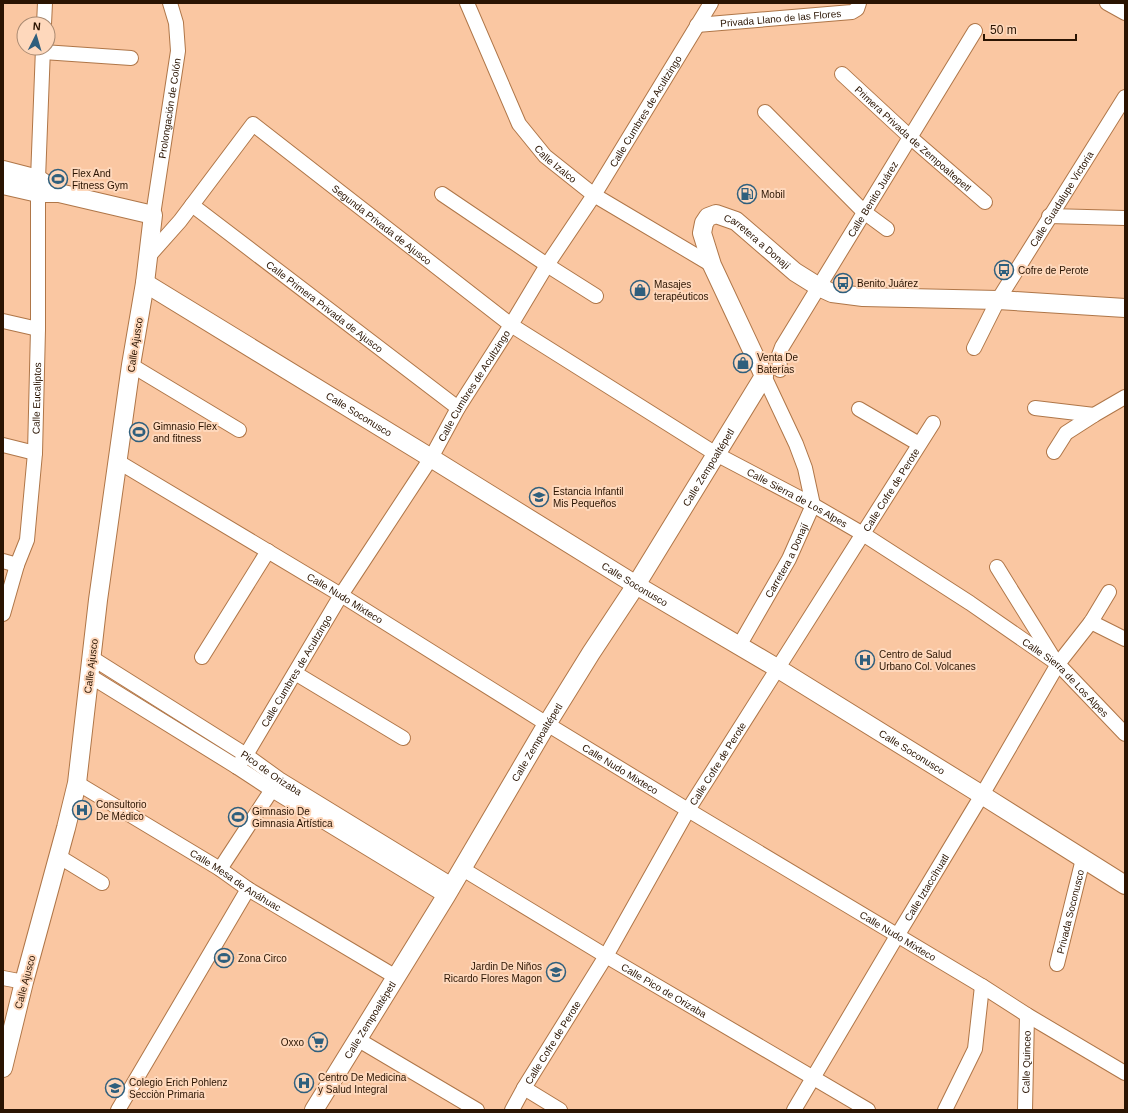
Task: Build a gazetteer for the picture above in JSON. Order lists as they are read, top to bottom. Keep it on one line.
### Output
{"streets":{"main road":["Carretera a Donají","Calle Ajusco","Calle Soconusco","Calle Zempoaltépetl"],"street":["Privada Llano de las Flores","Prolongación de Colón","Calle Cumbres de Acultzingo","Primera Privada de Zempoaltepetl","Calle Izalco","Calle Guadalupe Victoria","Calle Benito Juárez","Segunda Privada de Ajusco","Calle Primera Privada de Ajusco","Calle Eucaliptos","Calle Cofre de Perote","Calle Sierra de Los Alpes","Calle Nudo Mixteco","Pico de Orizaba","Calle Mesa de Anáhuac","Calle Iztaccíhuatl","Privada Soconusco","Calle Pico de Orizaba","Calle Quinceo"]},"crossings":[["Privada Llano de las Flores","Calle Cumbres de Acultzingo"],["Prolongación de Colón","Calle Ajusco"],["Calle Cumbres de Acultzingo","Calle Izalco"],["Calle Cumbres de Acultzingo","Segunda Privada de Ajusco"],["Calle Cumbres de Acultzingo","Calle Primera Privada de Ajusco"],["Calle Cumbres de Acultzingo","Calle Soconusco"],["Calle Cumbres de Acultzingo","Calle Sierra de Los Alpes"],["Calle Cumbres de Acultzingo","Calle Nudo Mixteco"],["Calle Cumbres de Acultzingo","Pico de Orizaba"],["Primera Privada de Zempoaltepetl","Calle Benito Juárez"],["Calle Izalco","Carretera a Donají"],["Calle Guadalupe Victoria","Carretera a Donají"],["Calle Benito Juárez","Carretera a Donají"],["Calle Benito Juárez","Calle Zempoaltépetl"],["Segunda Privada de Ajusco","Calle Primera Privada de Ajusco"],["Segunda Privada de Ajusco","Calle Sierra de Los Alpes"],["Carretera a Donají","Calle Soconusco"],["Carretera a Donají","Calle Zempoaltépetl"],["Carretera a Donají","Calle Sierra de Los Alpes"],["Calle Ajusco","Calle Soconusco"],["Calle Ajusco","Calle Nudo Mixteco"],["Calle Ajusco","Pico de Orizaba"],["Calle Ajusco","Calle Mesa de Anáhuac"],["Calle Soconusco","Calle Zempoaltépetl"],["Calle Soconusco","Calle Cofre de Perote"],["Calle Soconusco","Calle Iztaccíhuatl"],["Calle Soconusco","Privada Soconusco"],["Calle Zempoaltépetl","Calle Sierra de Los Alpes"],["Calle Zempoaltépetl","Calle Nudo Mixteco"],["Calle Zempoaltépetl","Pico de Orizaba"],["Calle Zempoaltépetl","Calle Mesa de Anáhuac"],["Calle Zempoaltépetl","Calle Pico de Orizaba"],["Calle Cofre de Perote","Calle Sierra de Los Alpes"],["Calle Cofre de Perote","Calle Nudo Mixteco"],["Calle Cofre de Perote","Calle Pico de Orizaba"],["Calle Sierra de Los Alpes","Calle Iztaccíhuatl"],["Calle Nudo Mixteco","Calle Iztaccíhuatl"],["Calle Nudo Mixteco","Calle Quinceo"],["Calle Iztaccíhuatl","Calle Pico de Orizaba"]],"places":{"sports":["Flex And Fitness Gym","Gimnasio Flex and fitness","Gimnasio De Gimnasia Artística","Zona Circo"],"fuel station":["Mobil"],"bus stop":["Cofre de Perote","Benito Juárez"],"shop":["Masajes terapéuticos","Venta De Baterías"],"school or university":["Estancia Infantil Mis Pequeños","Jardin De Niños Ricardo Flores Magon","Colegio Erich Pohlenz Secciòn Primaria"],"hospital":["Centro de Salud Urbano Col. Volcanes","Consultorio De Médico","Centro De Medicina y Salud Integral"],"supermarket":["Oxxo"]},"scale_bar":"50 m","north":"top"}
